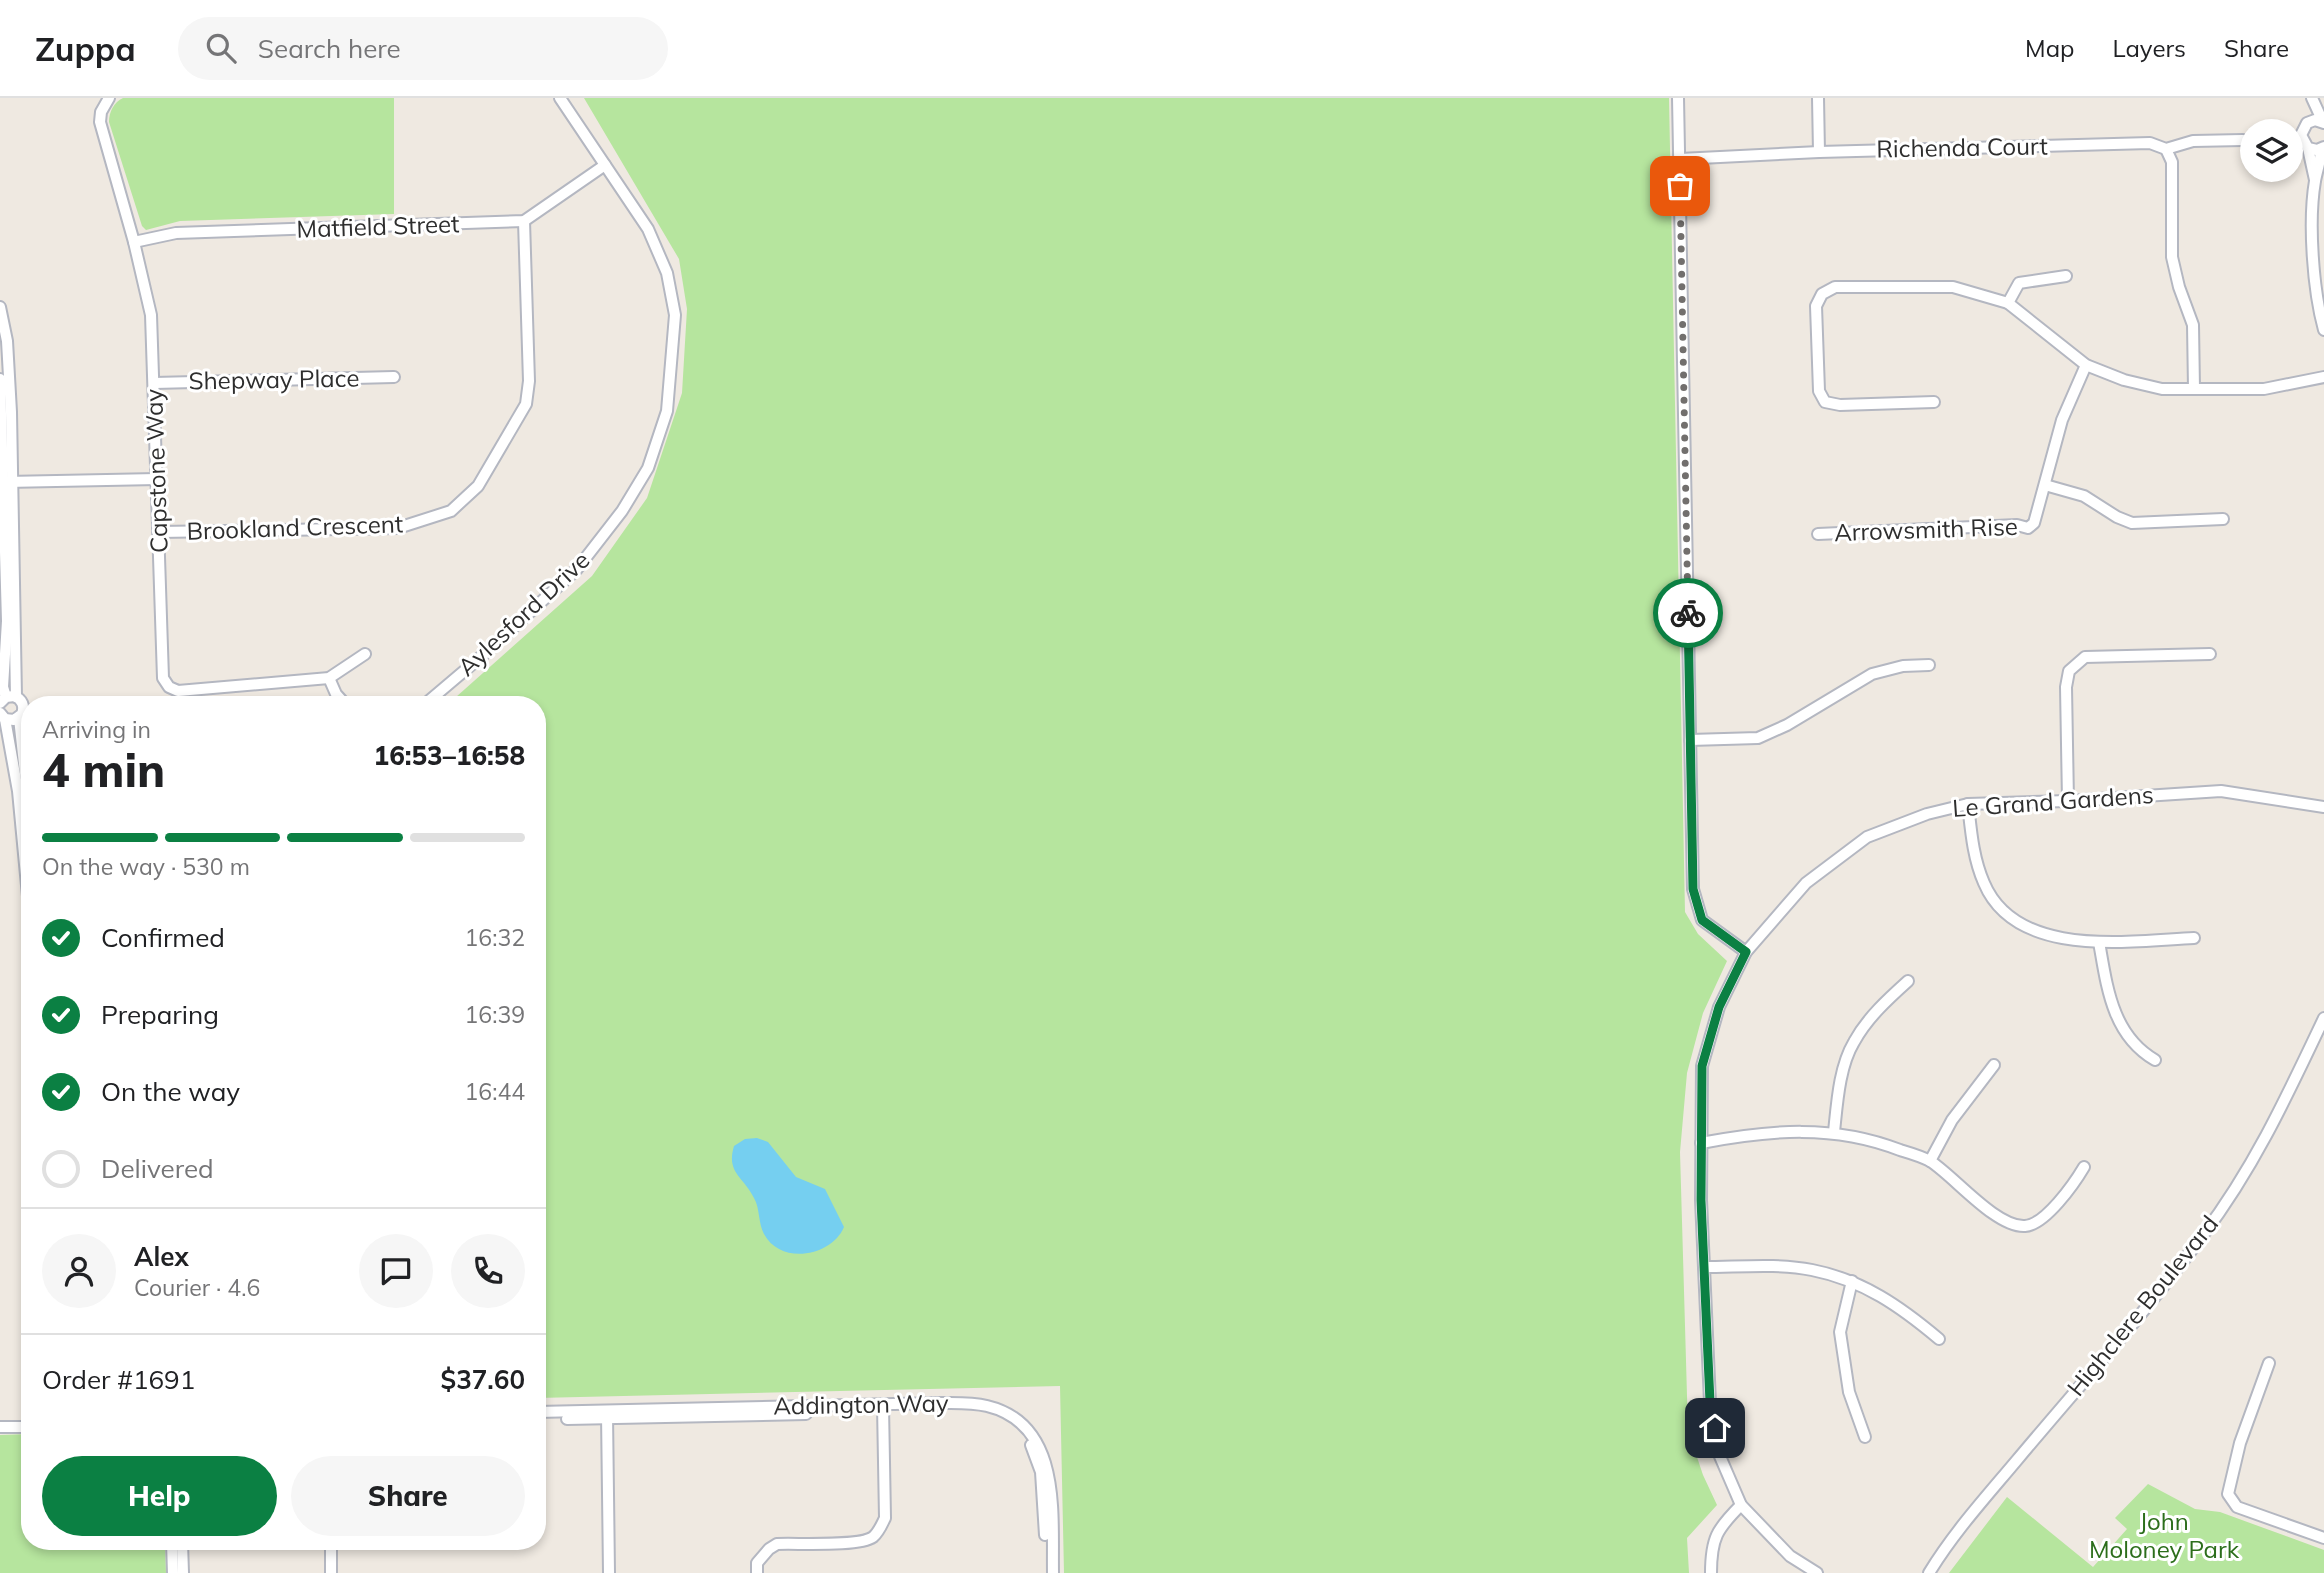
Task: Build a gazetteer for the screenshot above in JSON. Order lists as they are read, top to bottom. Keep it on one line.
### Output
{"streets":{"street":["Richenda Court","Matfield Street","Shepway Place","Capstone Way","Brookland Crescent","Arrowsmith Rise","Aylesford Drive","Le Grand Gardens","Highclere Boulevard","Addington Way"]},"crossings":[["Matfield Street","Capstone Way"],["Matfield Street","Brookland Crescent"],["Shepway Place","Capstone Way"],["Capstone Way","Brookland Crescent"]],"parks":["John Moloney Park"],"page":{"header":"Zuppa","search":"Search here","nav":["Map","Layers","Share"],"heading":["4 min","Arriving in","16:53–16:58"],"panel":["Alex","Courier · 4.6","Order #1691","$37.60"],"bar":"On the way · 530 m","list":[["Confirmed","16:32"],["Preparing","16:39"],["On the way","16:44"],"Delivered"],"buttons":["Help","Share"]}}
